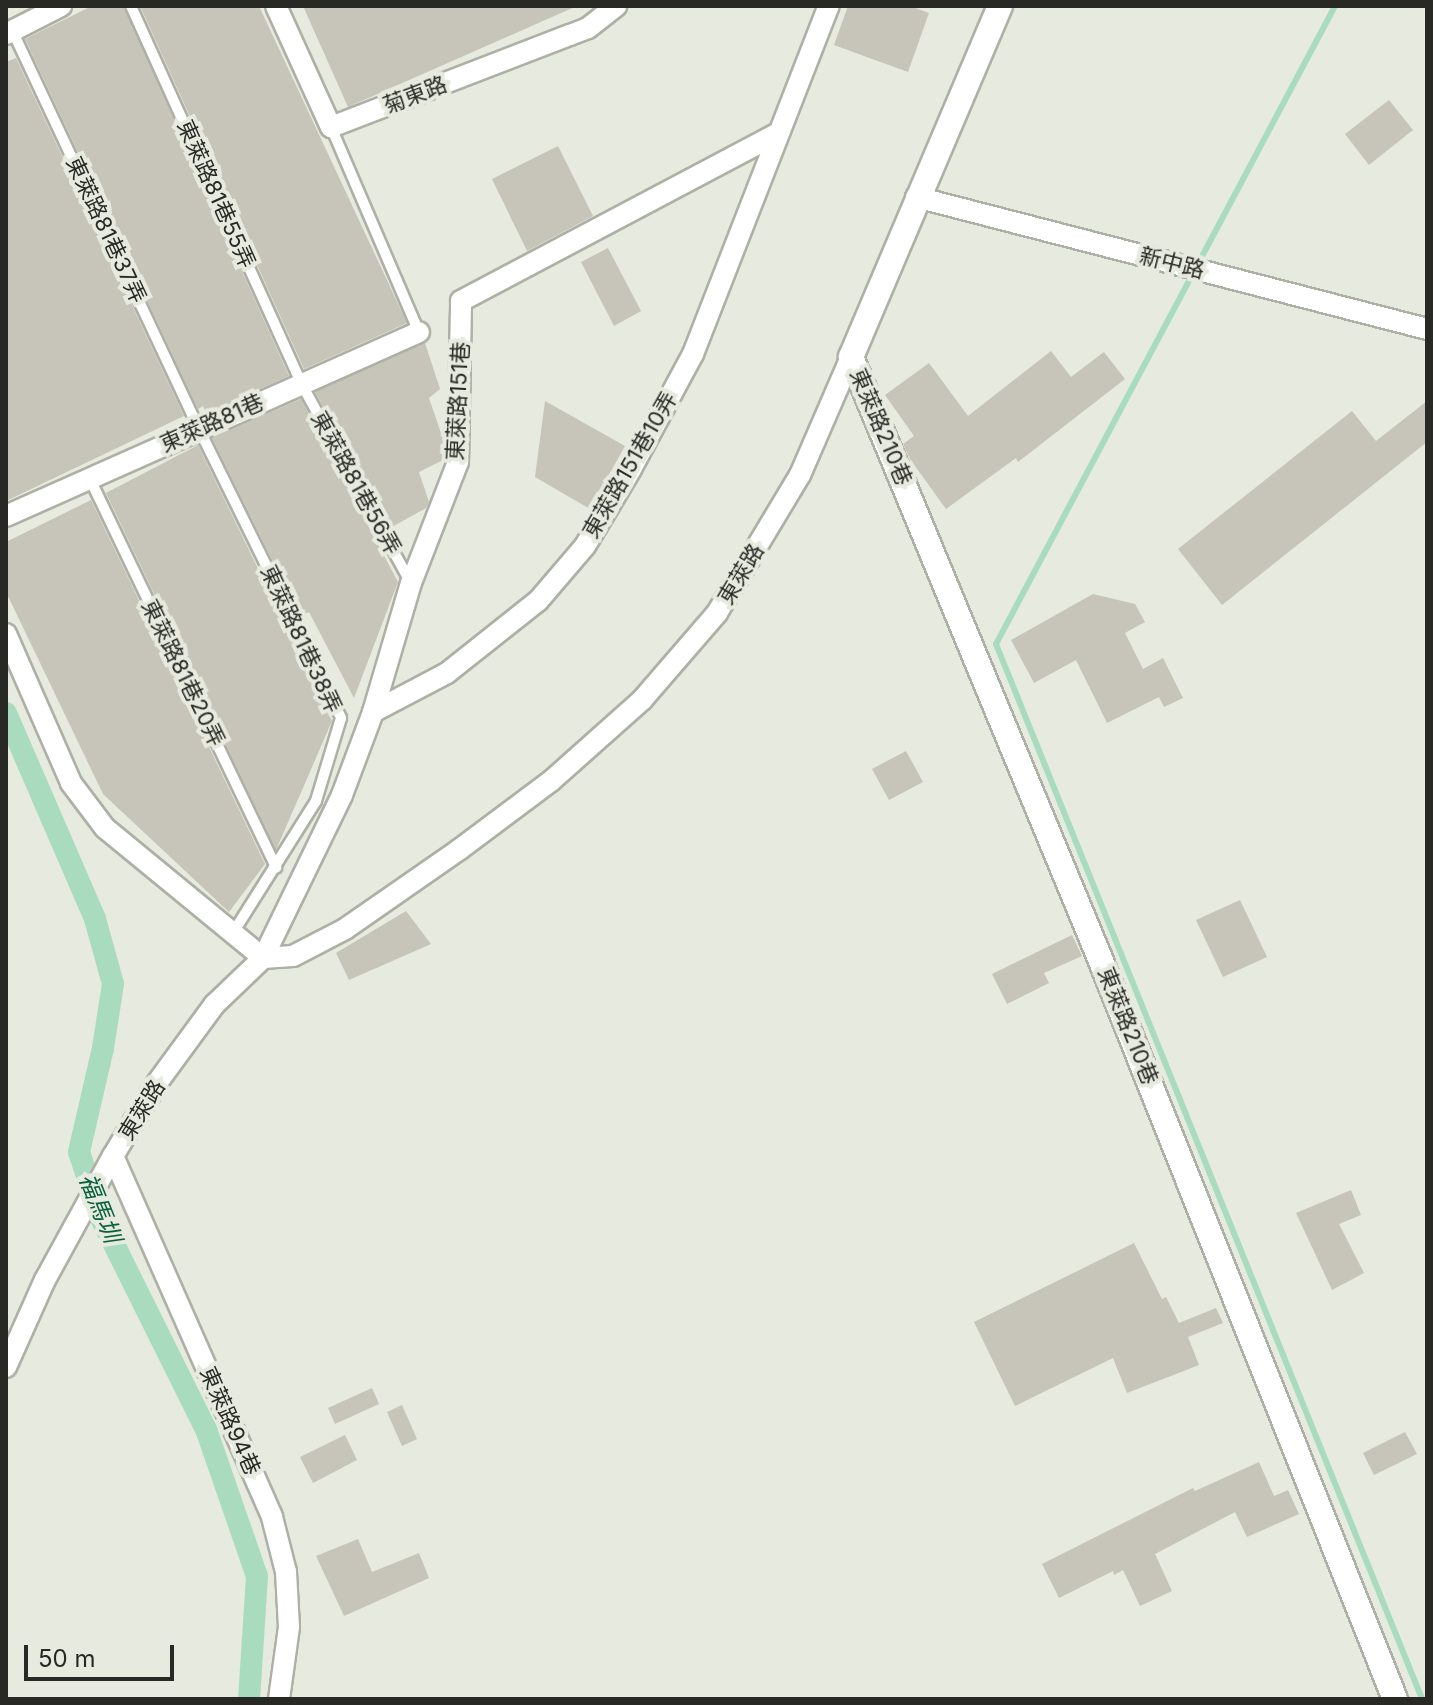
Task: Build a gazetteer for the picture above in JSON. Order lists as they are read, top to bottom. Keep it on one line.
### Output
{"streets":{"street":["菊東路","新中路","東萊路151巷","東萊路81巷","東萊路210巷","東萊路151巷10弄","東萊路","東萊路94巷"],"lane":["東萊路81巷55弄","東萊路81巷37弄","東萊路81巷56弄","東萊路81巷38弄","東萊路81巷20弄"]},"crossings":[["東萊路81巷55弄","東萊路81巷"],["東萊路81巷55弄","東萊路81巷56弄"],["東萊路81巷37弄","東萊路81巷"],["東萊路81巷37弄","東萊路81巷38弄"],["新中路","東萊路"],["東萊路151巷","東萊路151巷10弄"],["東萊路151巷","東萊路81巷56弄"],["東萊路151巷","東萊路"],["東萊路81巷","東萊路81巷56弄"],["東萊路81巷","東萊路81巷38弄"],["東萊路81巷","東萊路81巷20弄"],["東萊路210巷","東萊路"],["東萊路","東萊路94巷"],["東萊路81巷38弄","東萊路81巷20弄"]],"water":["福馬圳"],"scale_bar":"50 m"}
